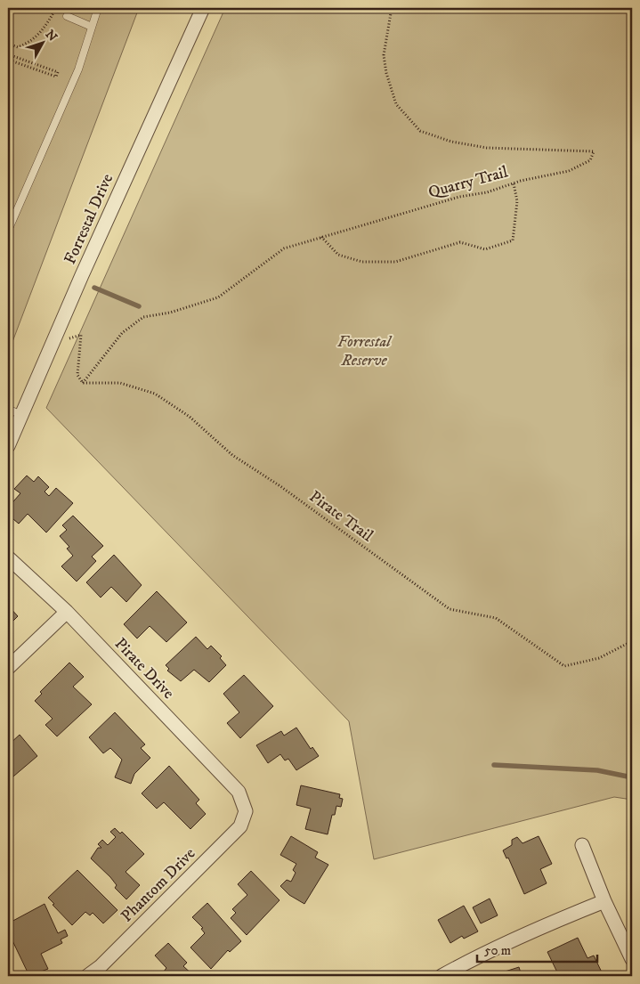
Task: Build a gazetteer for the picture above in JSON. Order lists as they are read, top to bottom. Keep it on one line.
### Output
{"streets":{"street":["Forrestal Drive","Pirate Drive","Phantom Drive"],"path":["Quarry Trail","Pirate Trail"]},"crossings":[["Quarry Trail","Pirate Trail"],["Pirate Drive","Phantom Drive"]],"parks":["Forrestal Reserve"],"scale_bar":"50 m","north":"top right"}
